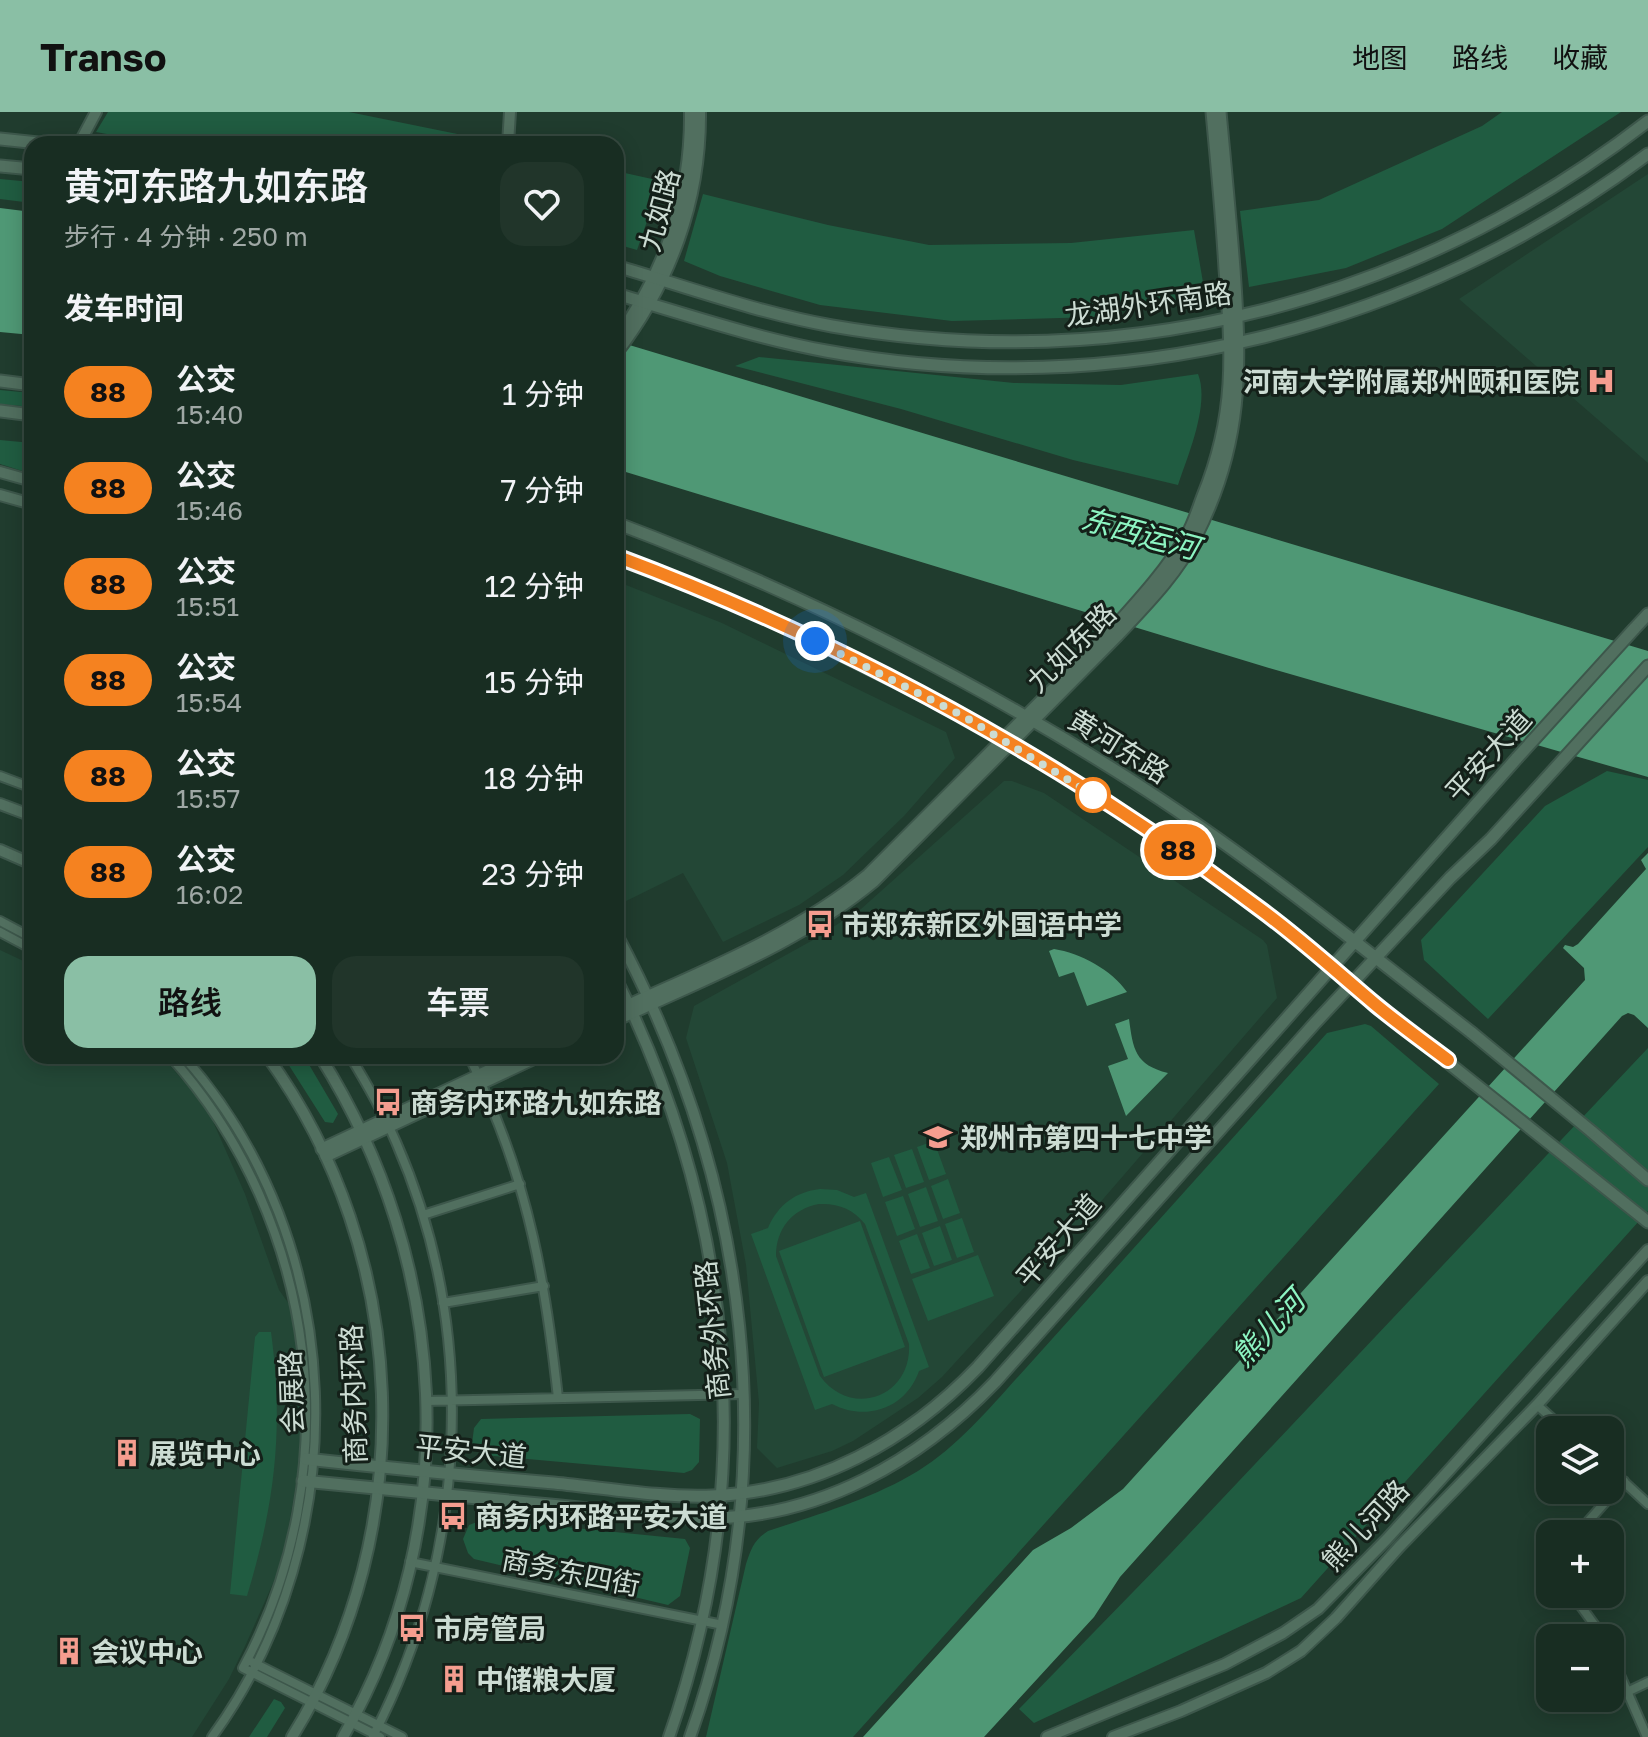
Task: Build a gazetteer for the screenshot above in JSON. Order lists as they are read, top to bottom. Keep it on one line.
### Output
{"streets":{"main road":["龙湖外环南路","九如东路","黄河东路","平安大道"],"street":["九如路","商务外环路","会展路","商务内环路","熊儿河路","商务东四街"]},"crossings":[["九如路","龙湖外环南路"],["龙湖外环南路","九如东路"],["九如东路","黄河东路"],["九如东路","商务外环路"],["黄河东路","平安大道"],["平安大道","商务外环路"],["平安大道","会展路"],["平安大道","商务内环路"],["商务外环路","商务东四街"]],"water":["东西运河","熊儿河"],"places":{"hospital":["河南大学附属郑州颐和医院"],"bus stop":["市郑东新区外国语中学","商务内环路九如东路","商务内环路平安大道","市房管局"],"school or university":["郑州市第四十七中学"],"building":["展览中心","会议中心","中储粮大厦"]},"lines":["bus line 88"],"page":{"header":"Transo","nav":["地图","路线","收藏"],"on_map":"88","heading":[["黄河东路九如东路","步行 · 4 分钟 · 250 m"],"发车时间"],"list":[{"mark":"88","name":"公交","note":"15:40","value":"1 分钟"},{"mark":"88","name":"公交","note":"15:46","value":"7 分钟"},{"mark":"88","name":"公交","note":"15:51","value":"12 分钟"},{"mark":"88","name":"公交","note":"15:54","value":"15 分钟"},{"mark":"88","name":"公交","note":"15:57","value":"18 分钟"},{"mark":"88","name":"公交","note":"16:02","value":"23 分钟"}],"buttons":["路线","车票"],"map_buttons":["+","−"]}}
